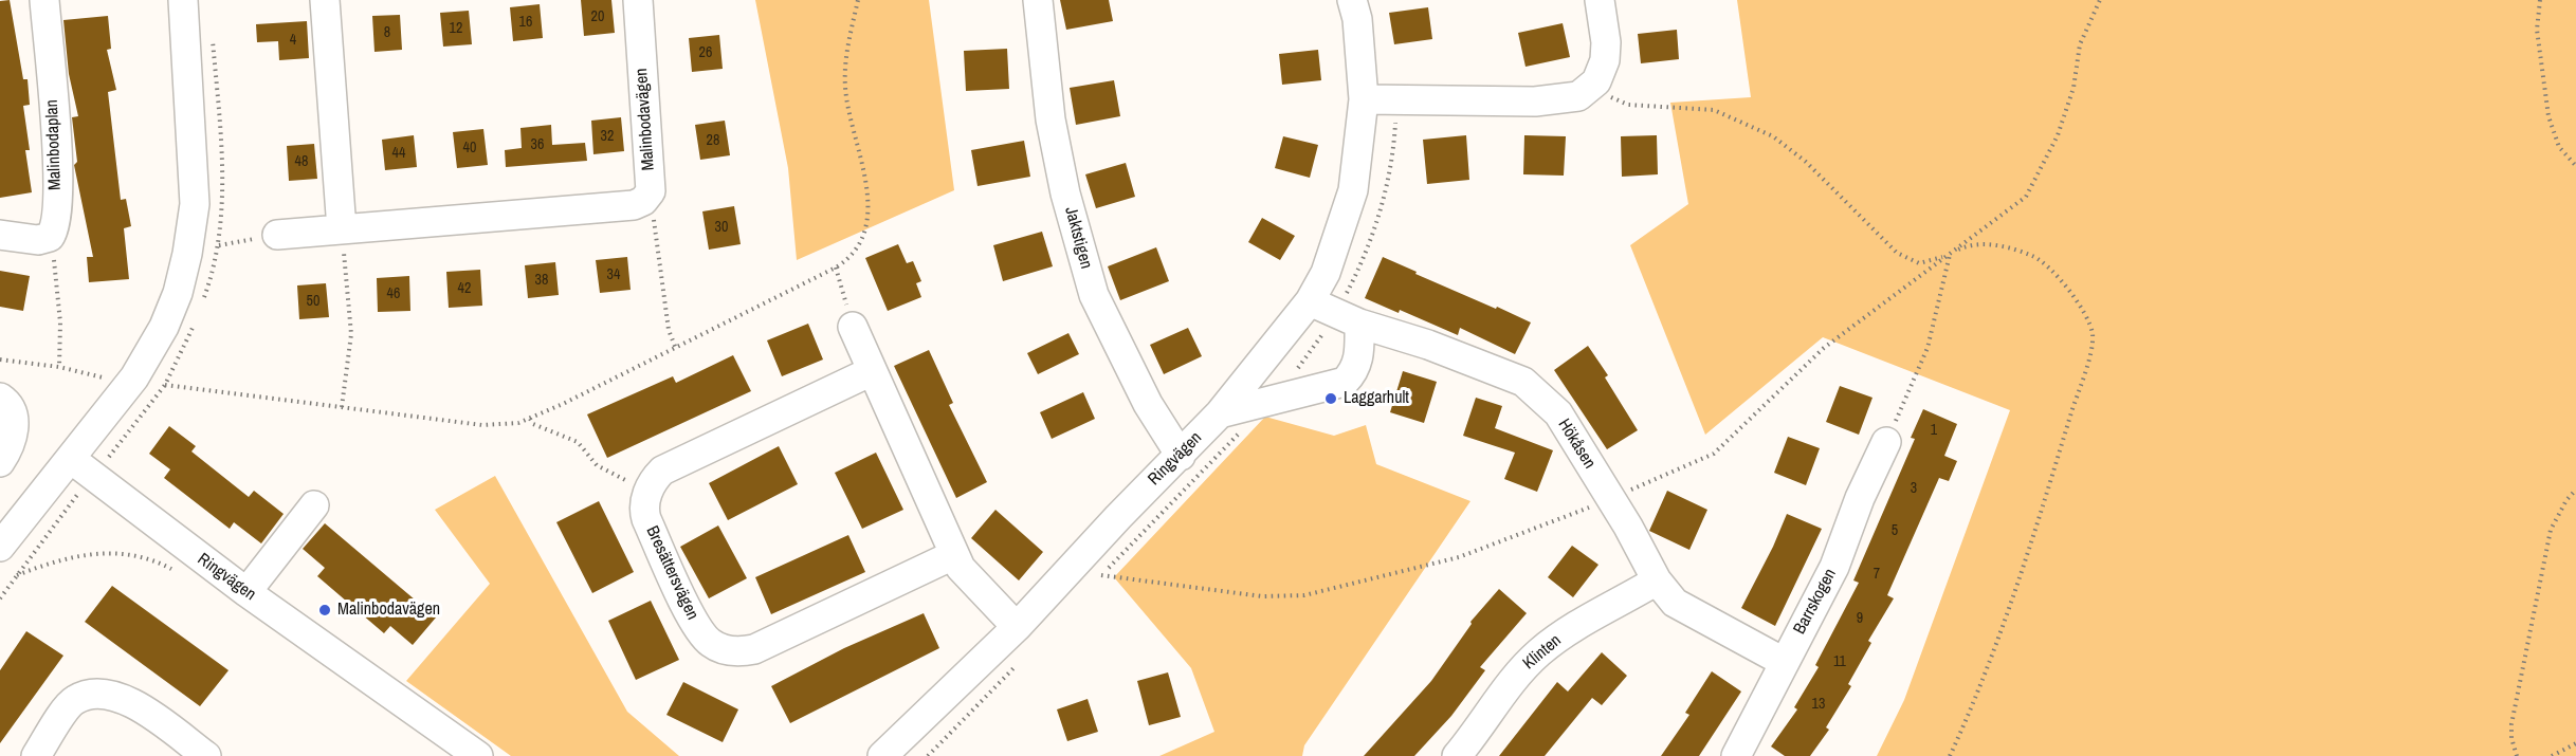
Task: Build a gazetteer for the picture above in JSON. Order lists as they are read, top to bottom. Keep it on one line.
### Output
{"streets":{"street":["Malinbodavägen","Malinbodaplan","Jaktstigen","Hökåsen","Ringvägen","Bresättersvägen","Barrskogen","Klinten"]},"crossings":[["Jaktstigen","Ringvägen"],["Hökåsen","Ringvägen"],["Hökåsen","Barrskogen"],["Hökåsen","Klinten"]],"places":["Laggarhult","Malinbodavägen"],"house_numbers":["20","16","12","8","4","26","32","28","36","40","44","48","30","34","38","42","46","50","1","3","5","7","9","11","13"]}
